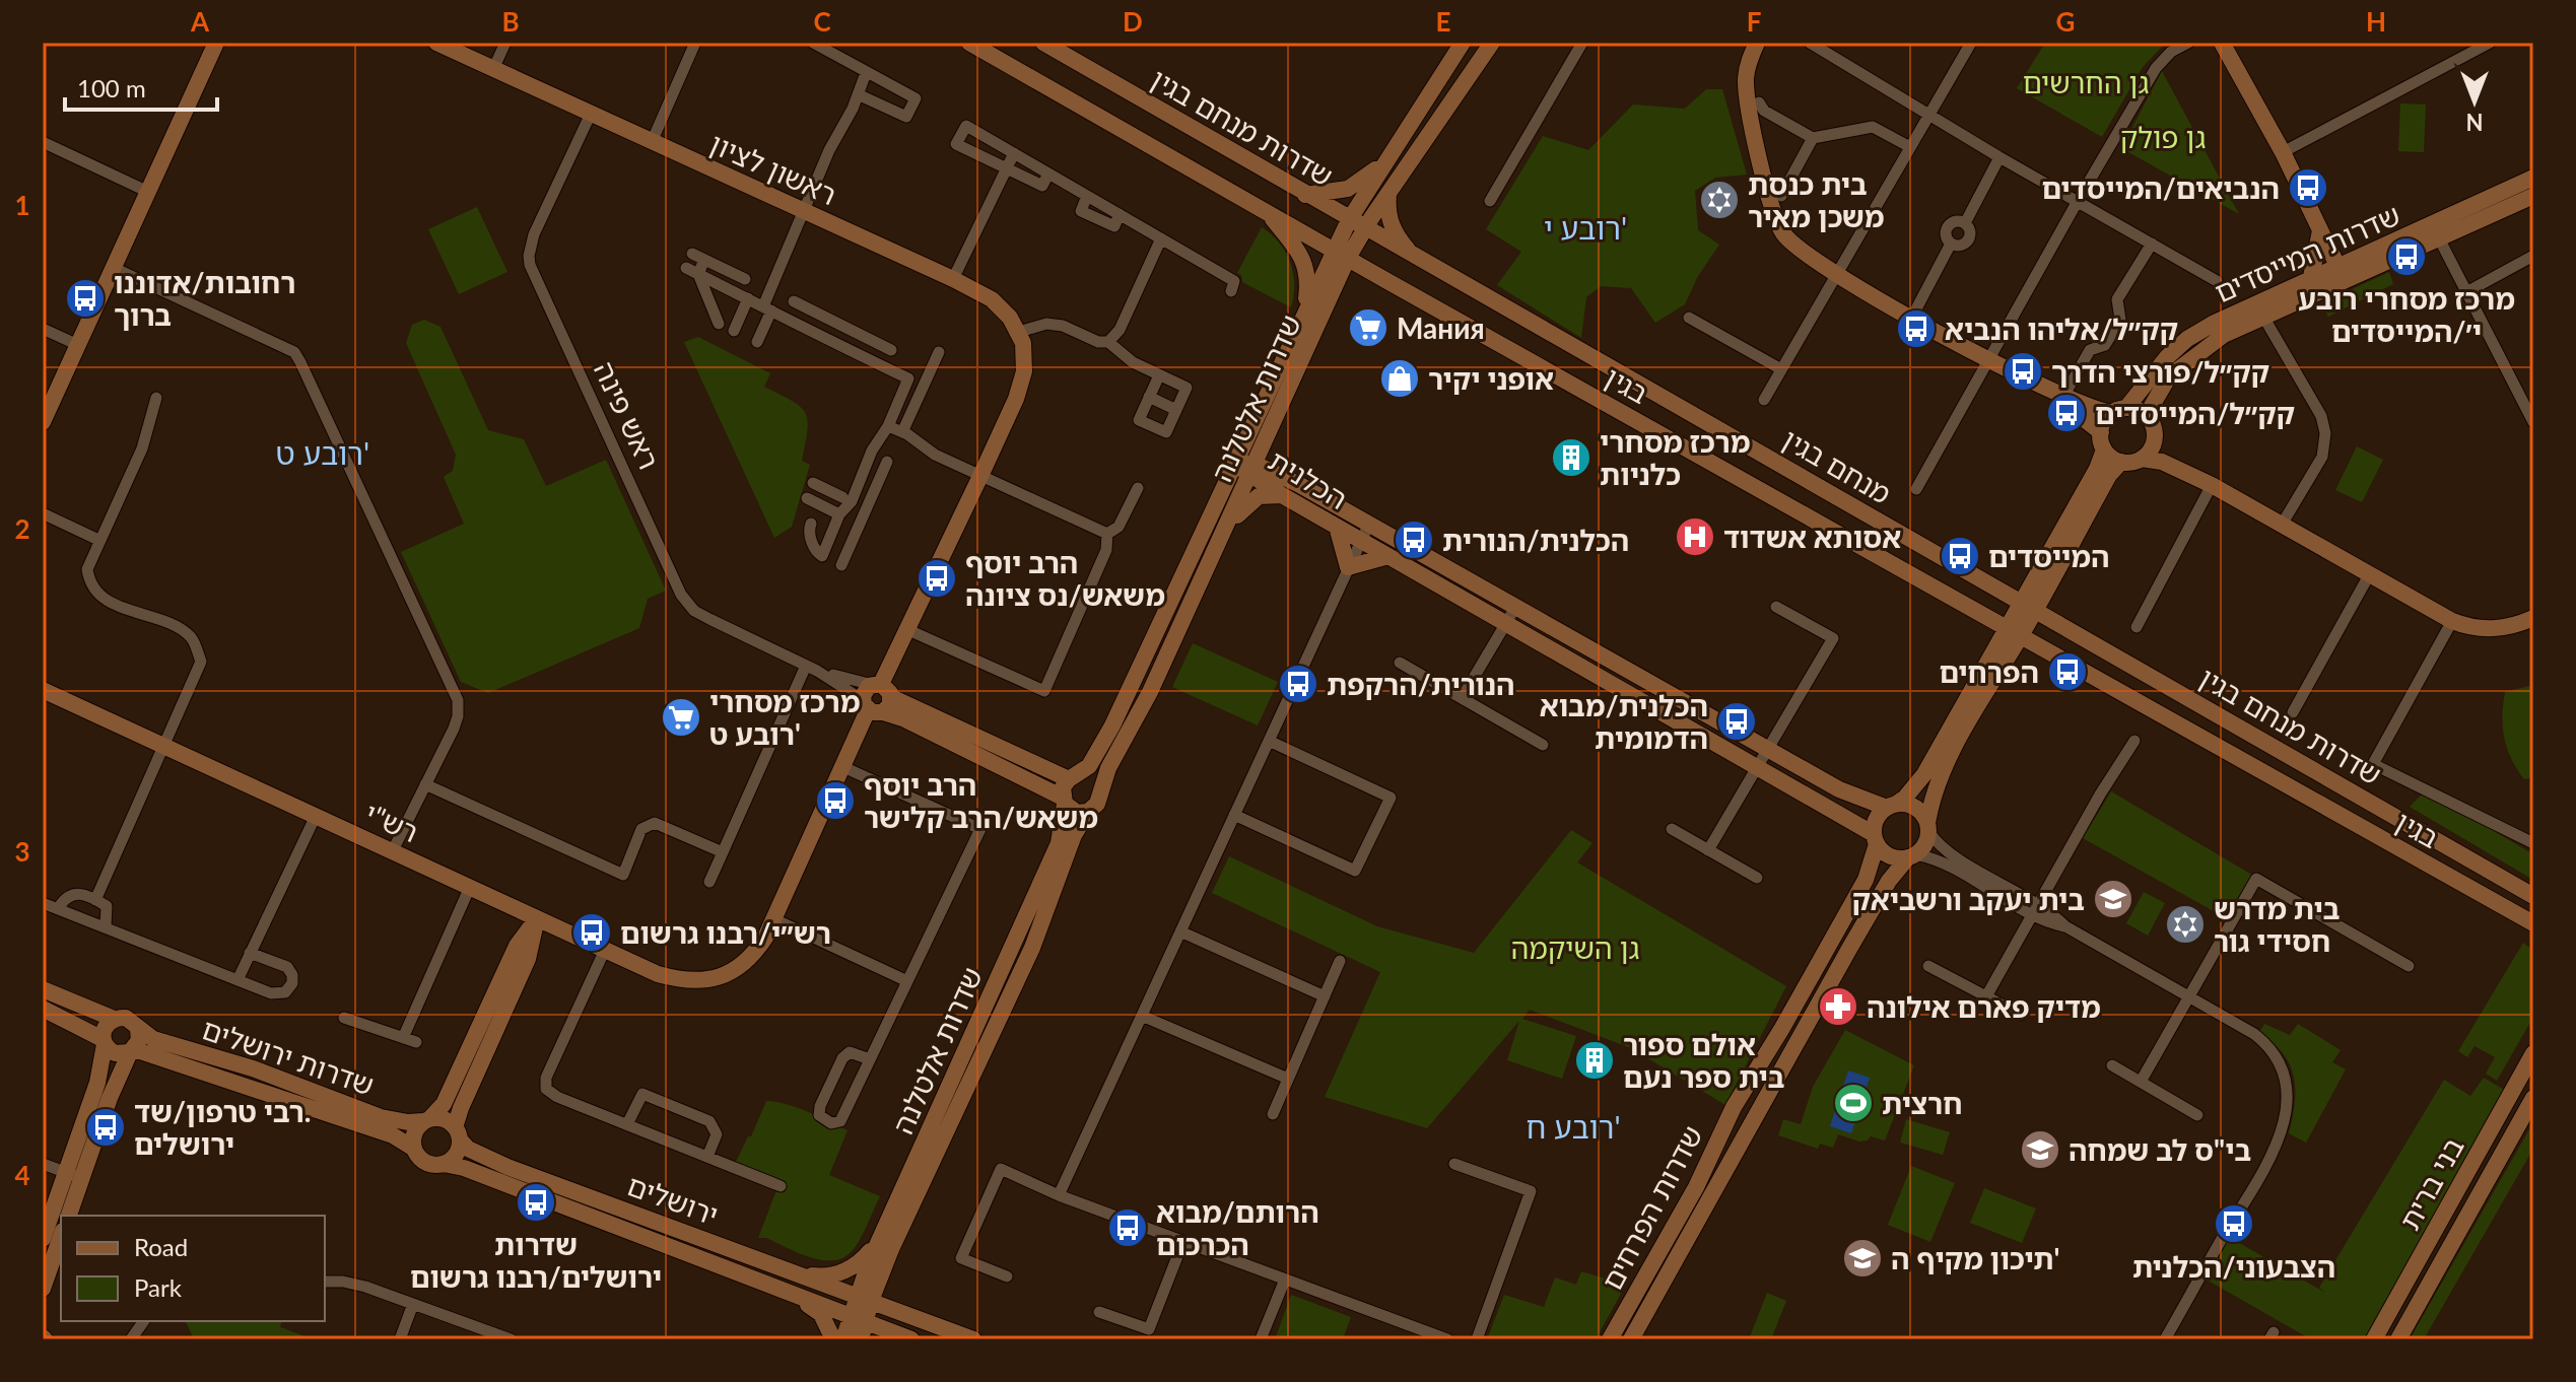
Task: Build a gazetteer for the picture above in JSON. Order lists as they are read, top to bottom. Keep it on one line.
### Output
{"streets":{"street":["שדרות מנחם בגין","ראשון לציון","שדרות המייסדים","בגין","שדרות אלטלנה","ראש פינה","מנחם בגין","הכלנית","רש\"י","שדרות ירושלים","בני ברית","ירושלים","שדרות הפרחים"]},"crossings":[["שדרות מנחם בגין","שדרות אלטלנה"],["שדרות מנחם בגין","מנחם בגין"],["ראשון לציון","ראש פינה"],["בגין","שדרות אלטלנה"],["שדרות אלטלנה","ראש פינה"],["שדרות אלטלנה","הכלנית"],["שדרות אלטלנה","ירושלים"],["הכלנית","שדרות הפרחים"],["שדרות ירושלים","ירושלים"]],"districts":["רובע י'","רובע ט'","רובע ח'"],"parks":["גן החרשים","גן פולק","גן השיקמה"],"places":{"bus stop":["הנביאים/המייסדים","מרכז מסחרי רובע י׳/המייסדים","רחובות/אדוננו ברוך","קק״ל/אליהו הנביא","קק״ל/פורצי הדרך","קק״ל/המייסדים","הכלנית/הנורית","המייסדים","הרב יוסף משאש/נס ציונה","הפרחים","הנורית/הרקפת","הכלנית/מבוא הדמומית","הרב יוסף משאש/הרב קלישר","רש״י/רבנו גרשום","רבי טרפון/שד. ירושלים","שדרות ירושלים/רבנו גרשום","הצבעוני/הכלנית","הרותם/מבוא הכרכום"],"synagogue":["בית כנסת משכן מאיר","בית מדרש חסידי גור"],"supermarket":["Мания","מרכז מסחרי רובע ט'"],"shop":["אופני יקיר"],"building":["מרכז מסחרי כלניות","אולם ספור בית ספר נעם"],"hospital":["אסותא אשדוד"],"school or university":["בית יעקב ורשביאק","בי\"ס לב שמחה","תיכון מקיף ה'"],"pharmacy":["מדיק פארם אילונה"],"sports":["חרצית"]},"legend":["Road","Park"],"scale_bar":"100 m","north":"bottom","grid":{"columns":["A","B","C","D","E","F","G","H"],"rows":["1","2","3","4"]}}
